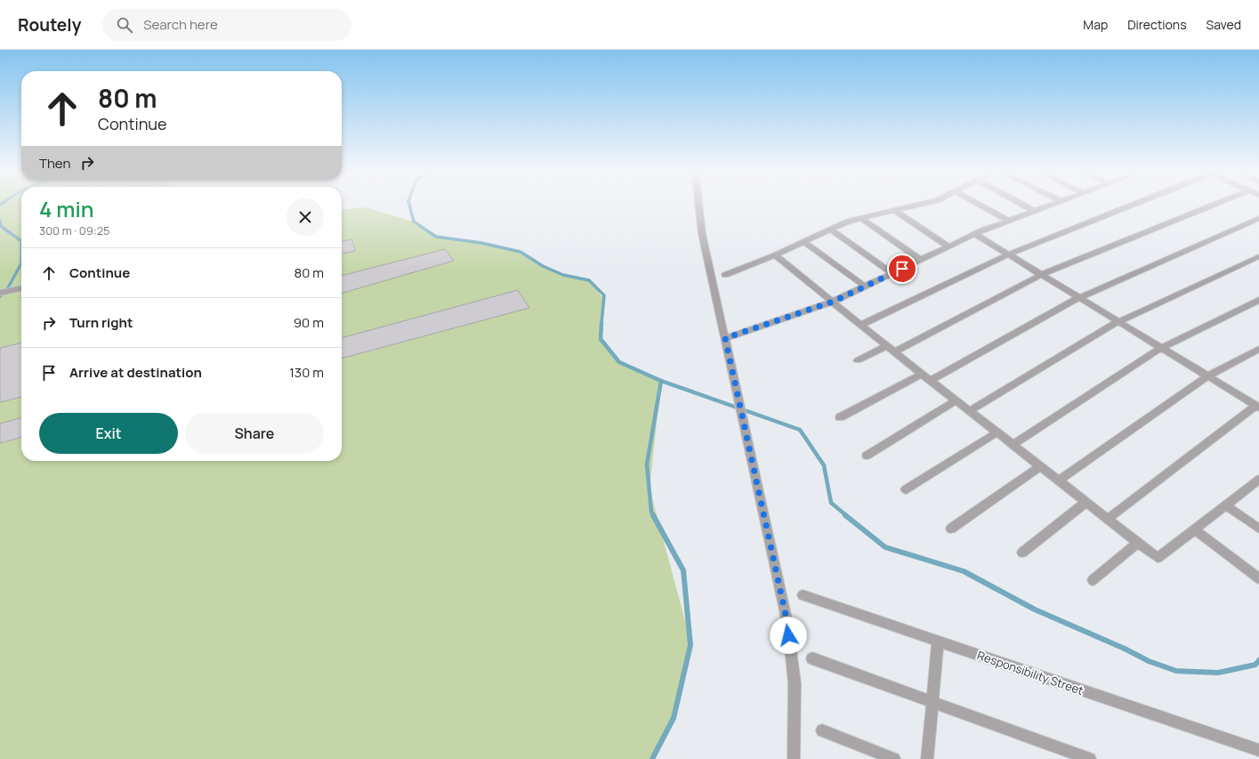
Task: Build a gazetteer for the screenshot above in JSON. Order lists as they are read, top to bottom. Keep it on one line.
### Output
{"streets":{"street":["Responsibility Street"]},"page":{"header":"Routely","search":"Search here","nav":["Map","Directions","Saved"],"turn":["80 m","Continue"],"then":"Then","heading":["4 min","300 m · 09:25"],"list":[{"name":"Continue","value":"80 m"},{"name":"Turn right","value":"90 m"},{"name":"Arrive at destination","value":"130 m"}],"buttons":["Exit","Share"]}}
